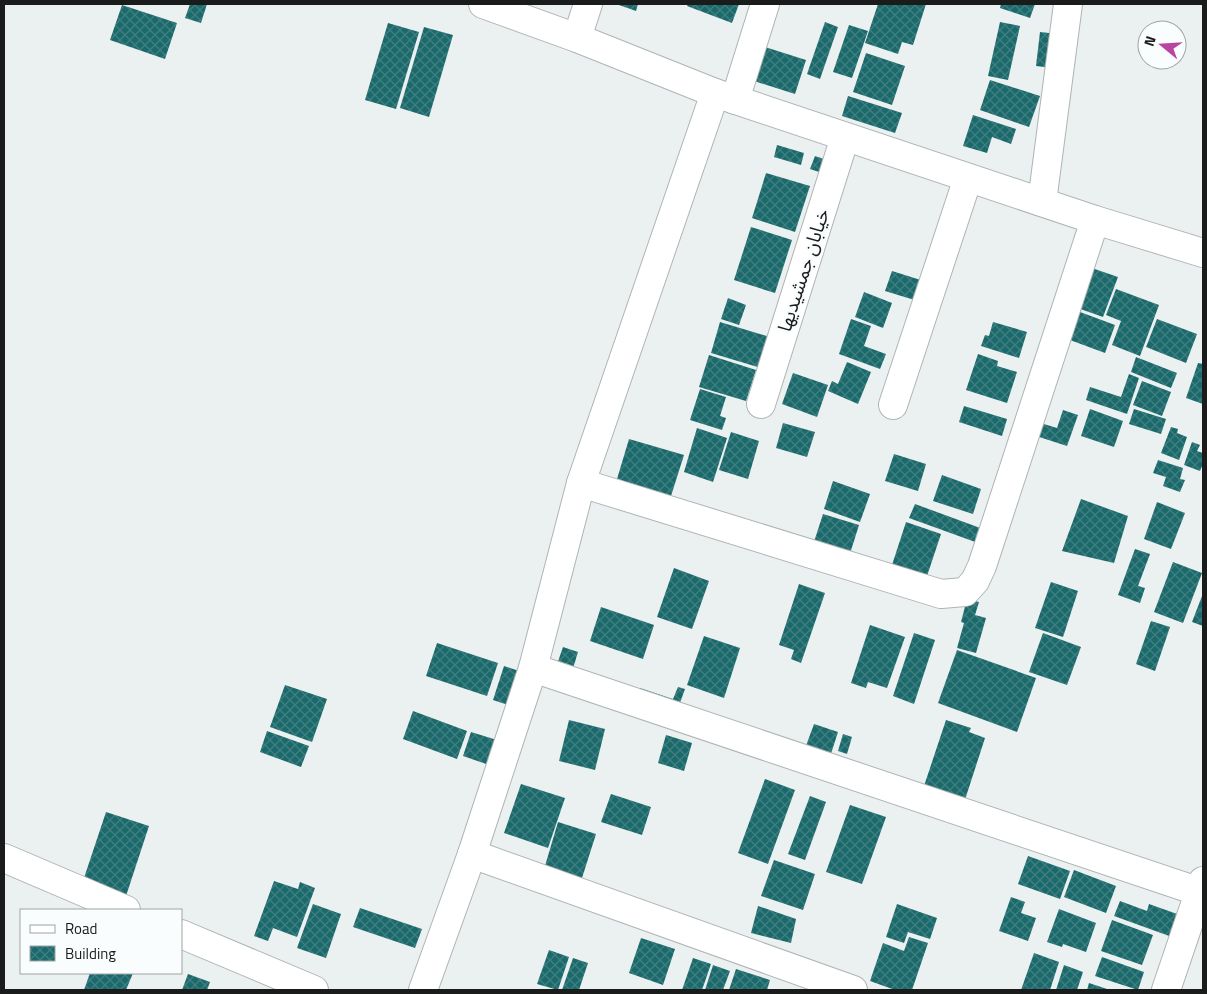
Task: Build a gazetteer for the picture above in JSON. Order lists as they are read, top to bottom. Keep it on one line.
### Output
{"streets":{"street":["خیابان جمشیدیها"]},"legend":["Road","Building"],"north":"left"}
